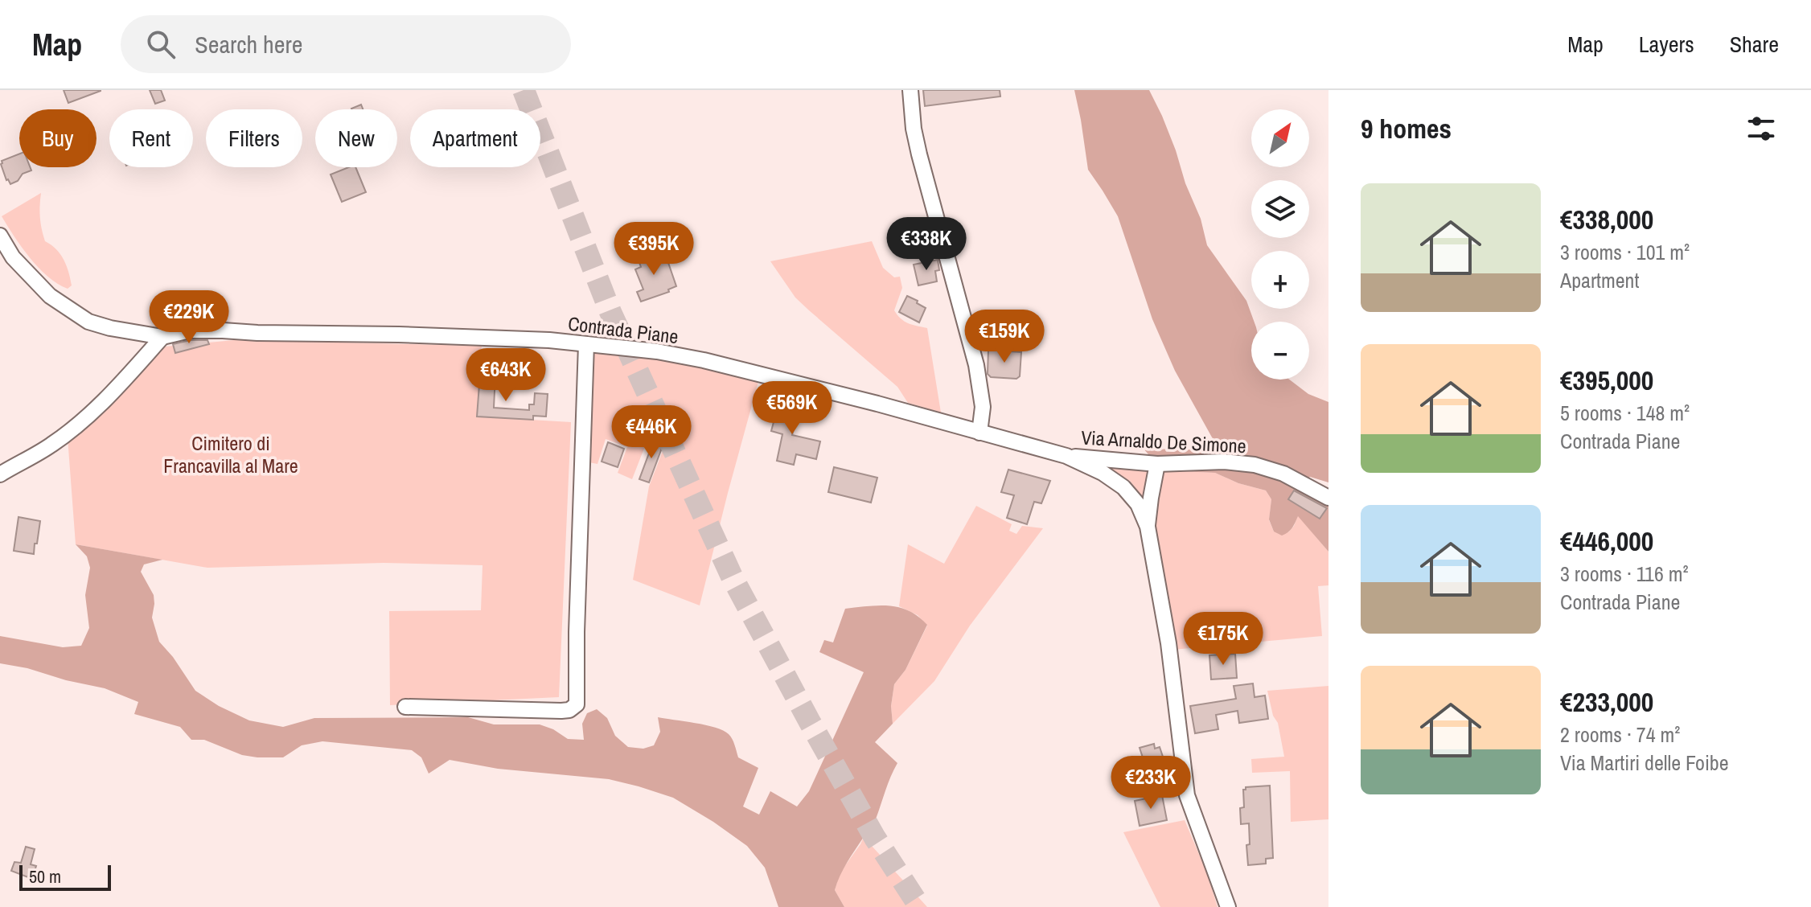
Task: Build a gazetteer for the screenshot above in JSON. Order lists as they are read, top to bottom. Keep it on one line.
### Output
{"streets":{"street":["Contrada Piane","Via Arnaldo De Simone"]},"crossings":[["Contrada Piane","Via Arnaldo De Simone"]],"parks":["Cimitero di Francavilla al Mare"],"scale_bar":"50 m","north":"top right","page":{"header":"Map","search":"Search here","nav":["Map","Layers","Share"],"heading":"9 homes","map_buttons":["+","−"],"chip":["Buy","Rent","Filters","New","Apartment"],"list":[{"name":"€338,000","note":"3 rooms · 101 m² · Apartment"},{"name":"€395,000","note":"5 rooms · 148 m² · Contrada Piane"},{"name":"€446,000","note":"3 rooms · 116 m² · Contrada Piane"},{"name":"€233,000","note":"2 rooms · 74 m² · Via Martiri delle Foibe"}],"price":["€338K","€395K","€229K","€159K","€643K","€569K","€446K","€175K","€233K"],"scale":"50 m"}}
